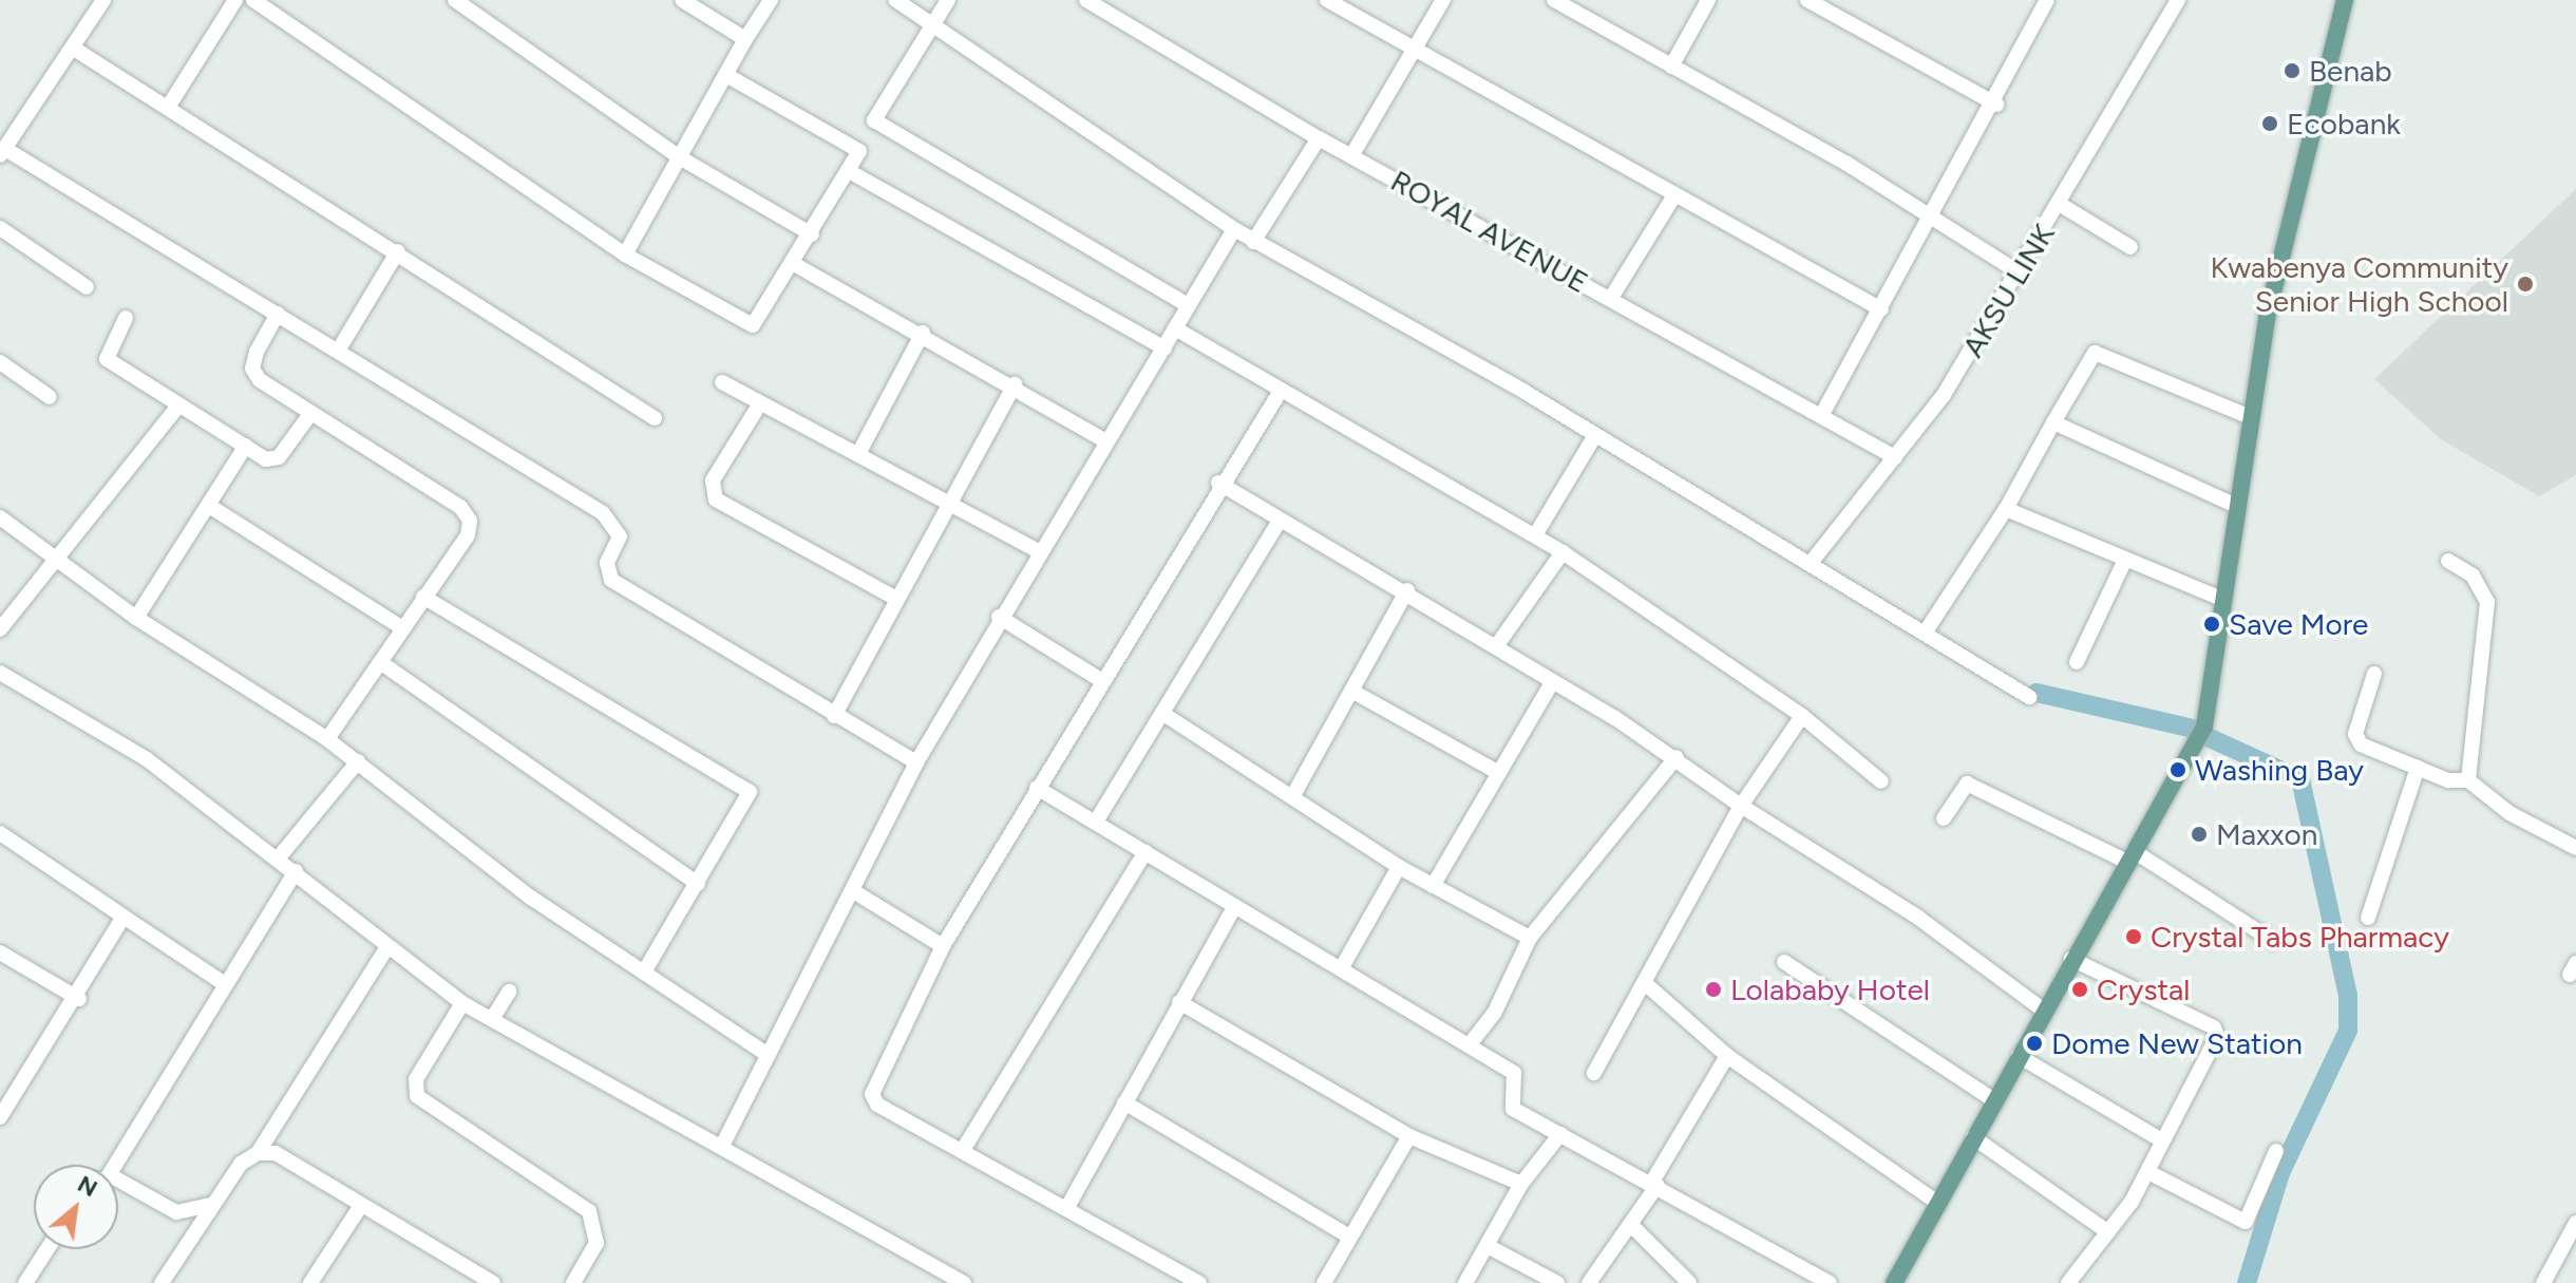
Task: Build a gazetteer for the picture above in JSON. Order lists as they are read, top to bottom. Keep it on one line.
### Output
{"streets":{"street":["ROYAL AVENUE","AKSU LINK"]},"crossings":[["ROYAL AVENUE","AKSU LINK"]],"places":["Benab","Ecobank","Kwabenya Community Senior High School","Save More","Washing Bay","Maxxon","Crystal Tabs Pharmacy","Lolababy Hotel","Crystal","Dome New Station"],"north":"top right"}
